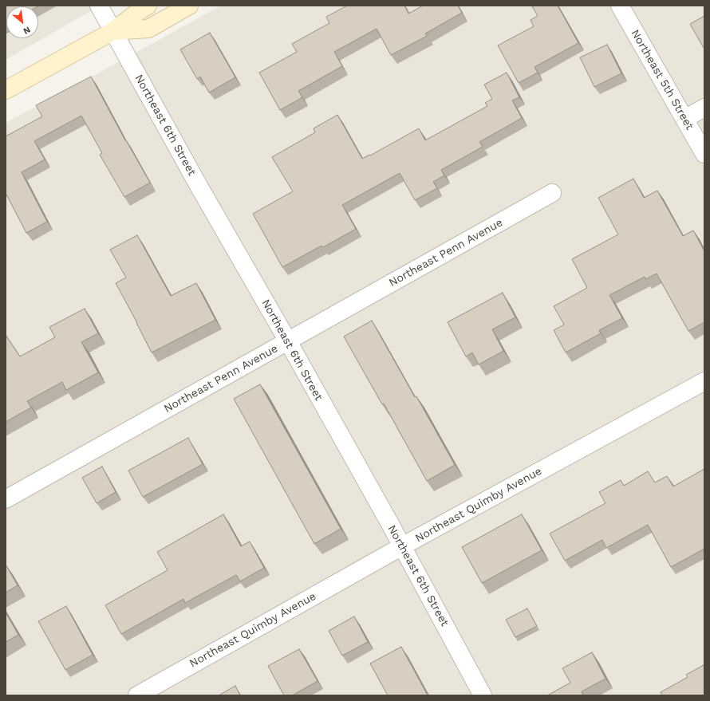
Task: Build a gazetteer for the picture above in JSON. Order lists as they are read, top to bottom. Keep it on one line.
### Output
{"streets":{"street":["Northeast 5th Street","Northeast 6th Street","Northeast Penn Avenue","Northeast Quimby Avenue"]},"crossings":[["Northeast 6th Street","Northeast Penn Avenue"],["Northeast 6th Street","Northeast Quimby Avenue"]],"north":"bottom right"}
